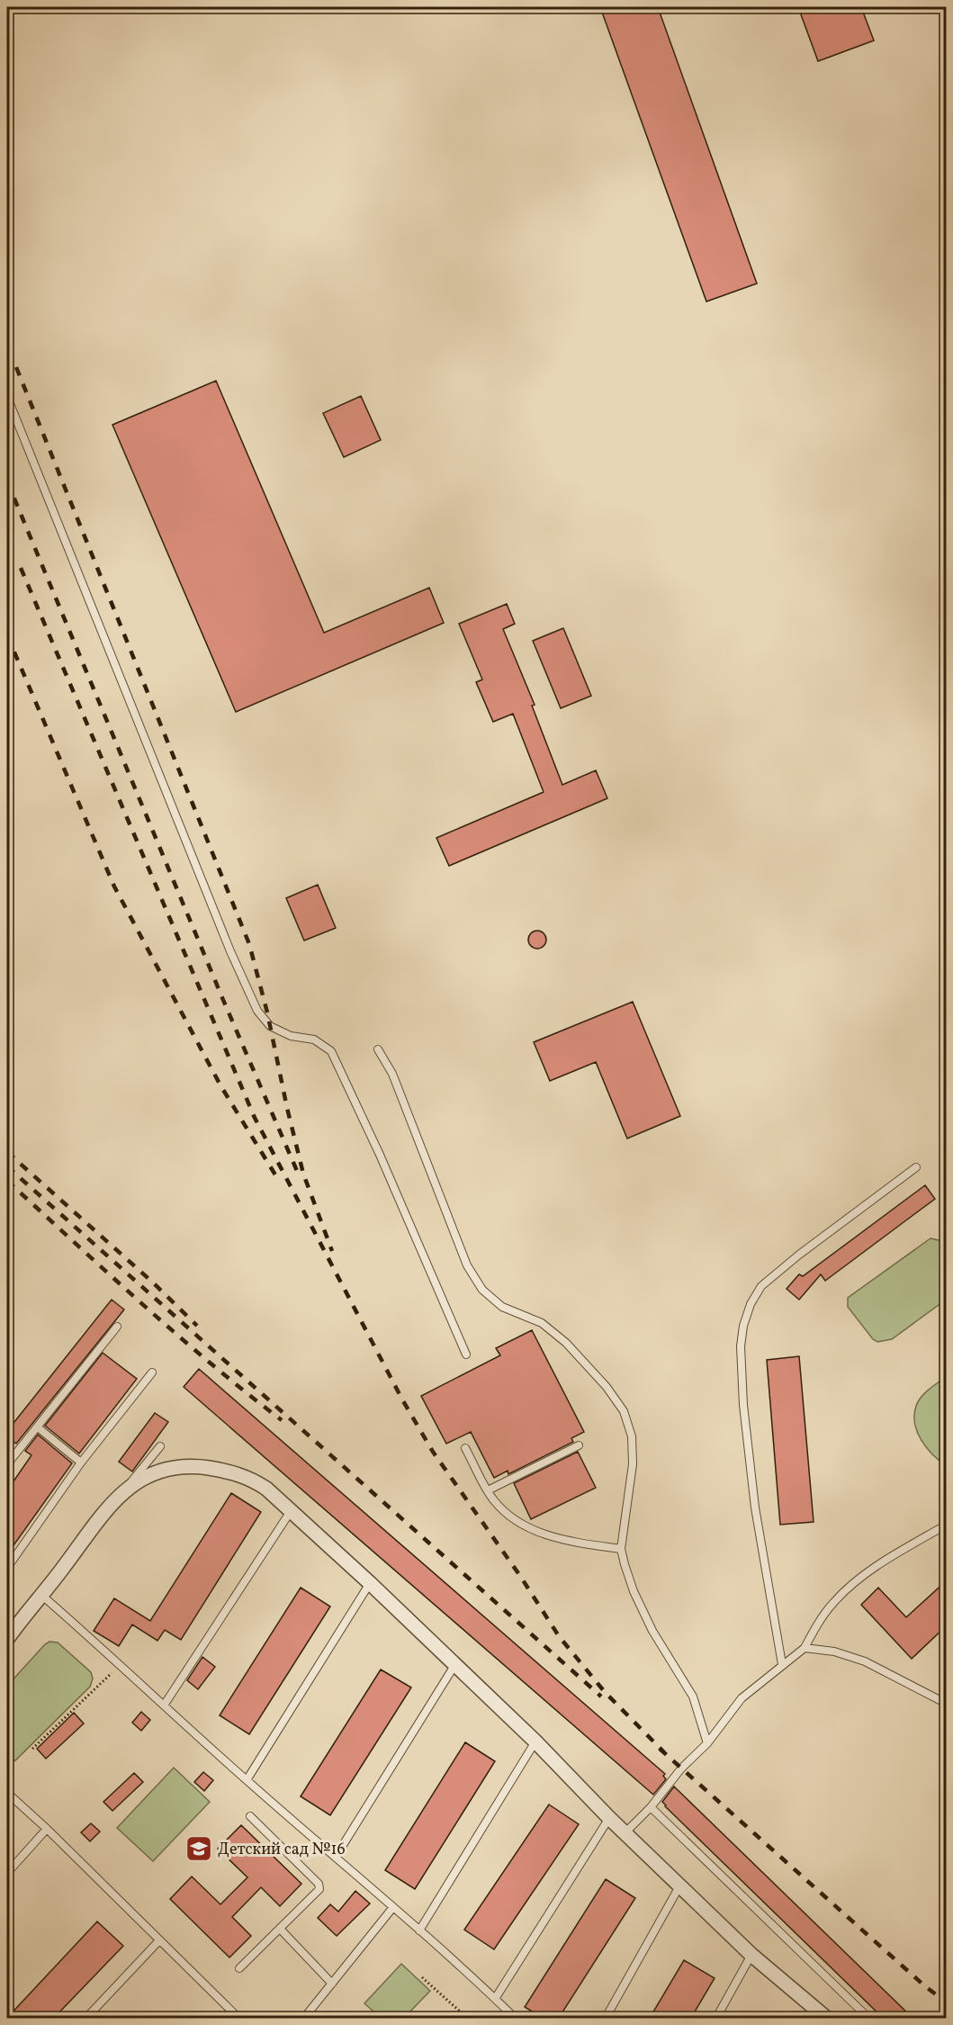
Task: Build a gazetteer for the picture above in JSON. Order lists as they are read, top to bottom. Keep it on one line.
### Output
{"places":{"school or university":["Детский сад №16"]}}
